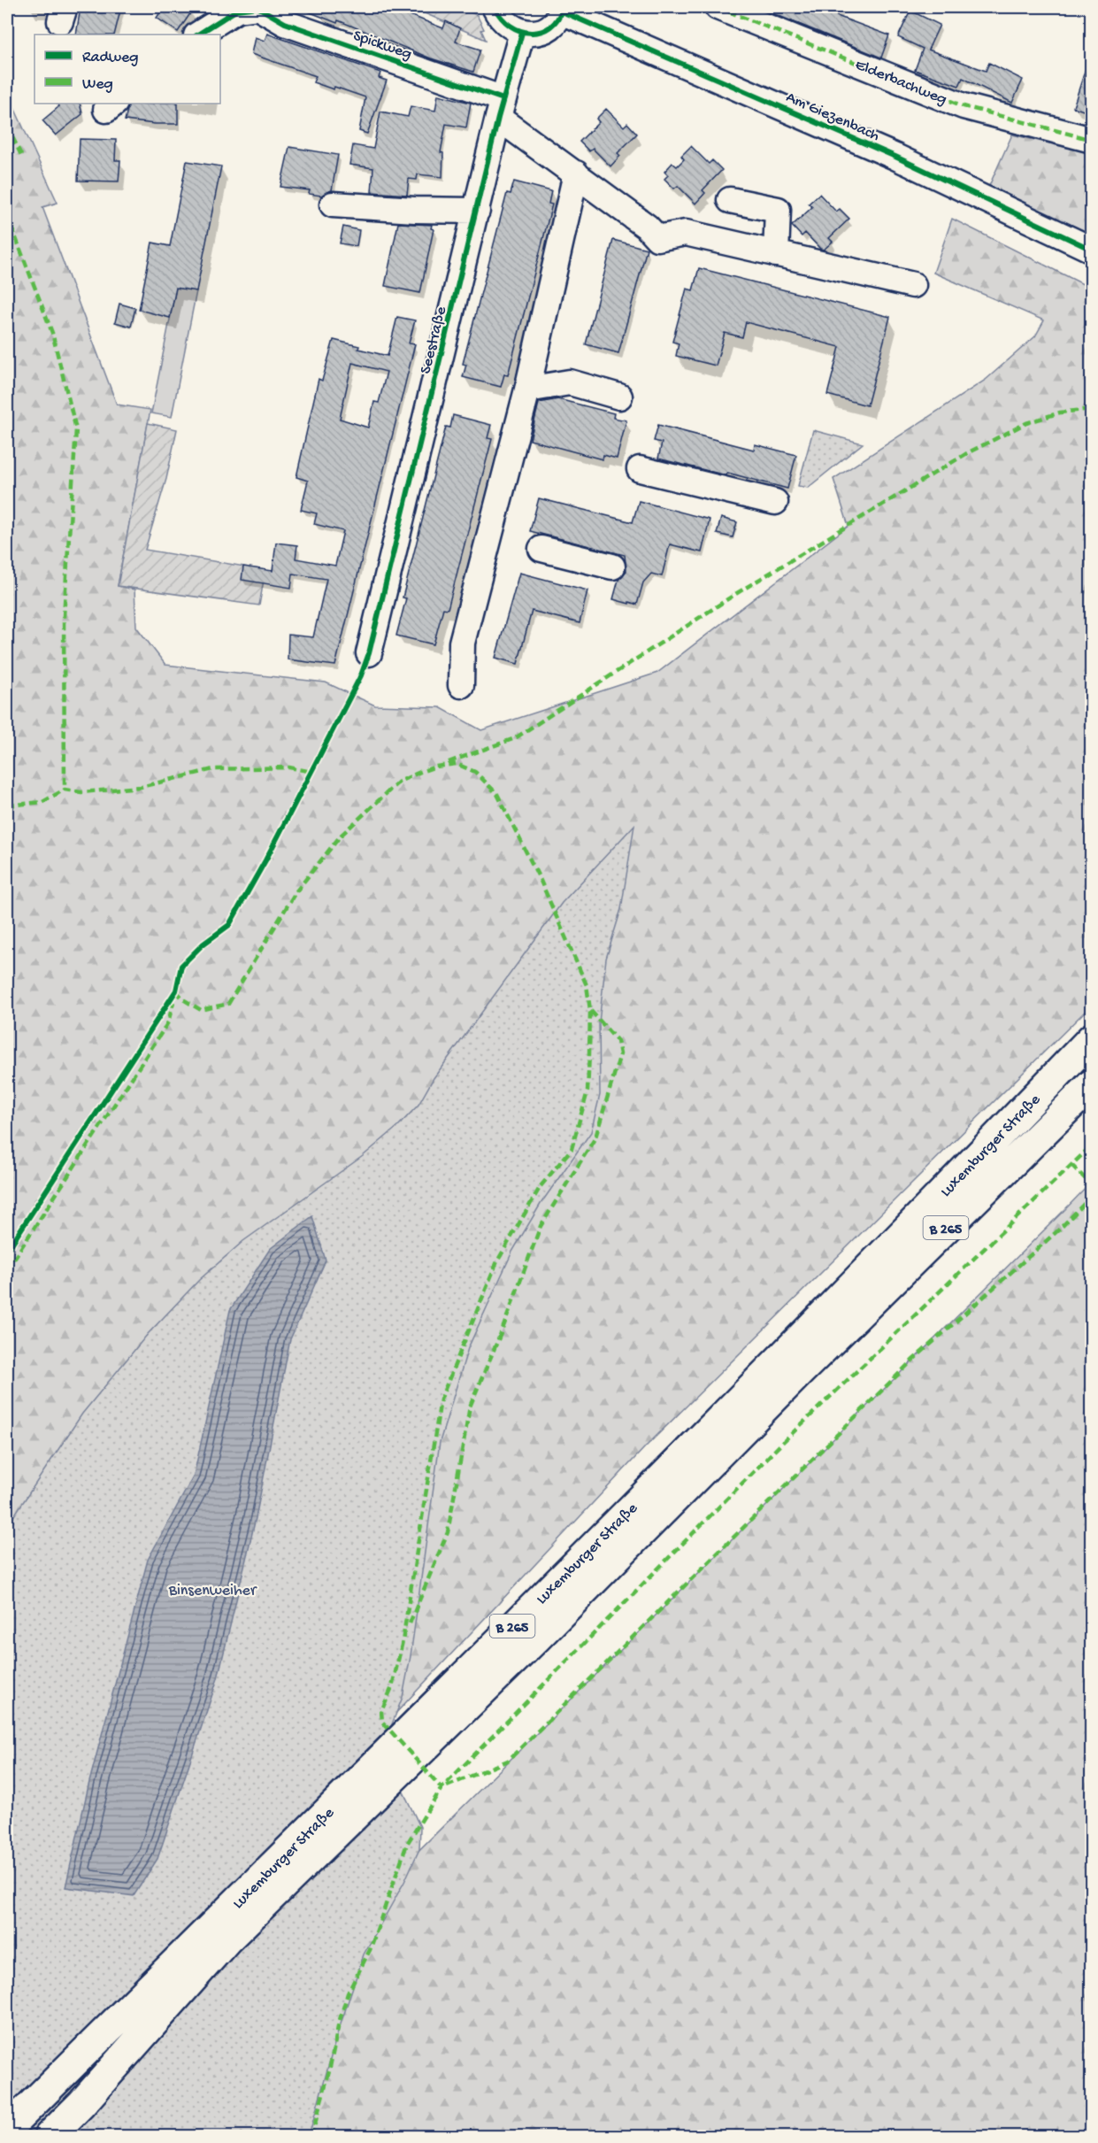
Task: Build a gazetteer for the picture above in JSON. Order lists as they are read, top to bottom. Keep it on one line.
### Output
{"streets":{"main road":["Luxemburger Straße","B 265"],"street":["Spickweg","Elderbachweg","Am Giezenbach","Seestraße"]},"crossings":[["Spickweg","Seestraße"]],"parks":["Binsenweiher"],"legend":["Radweg","Weg"]}
